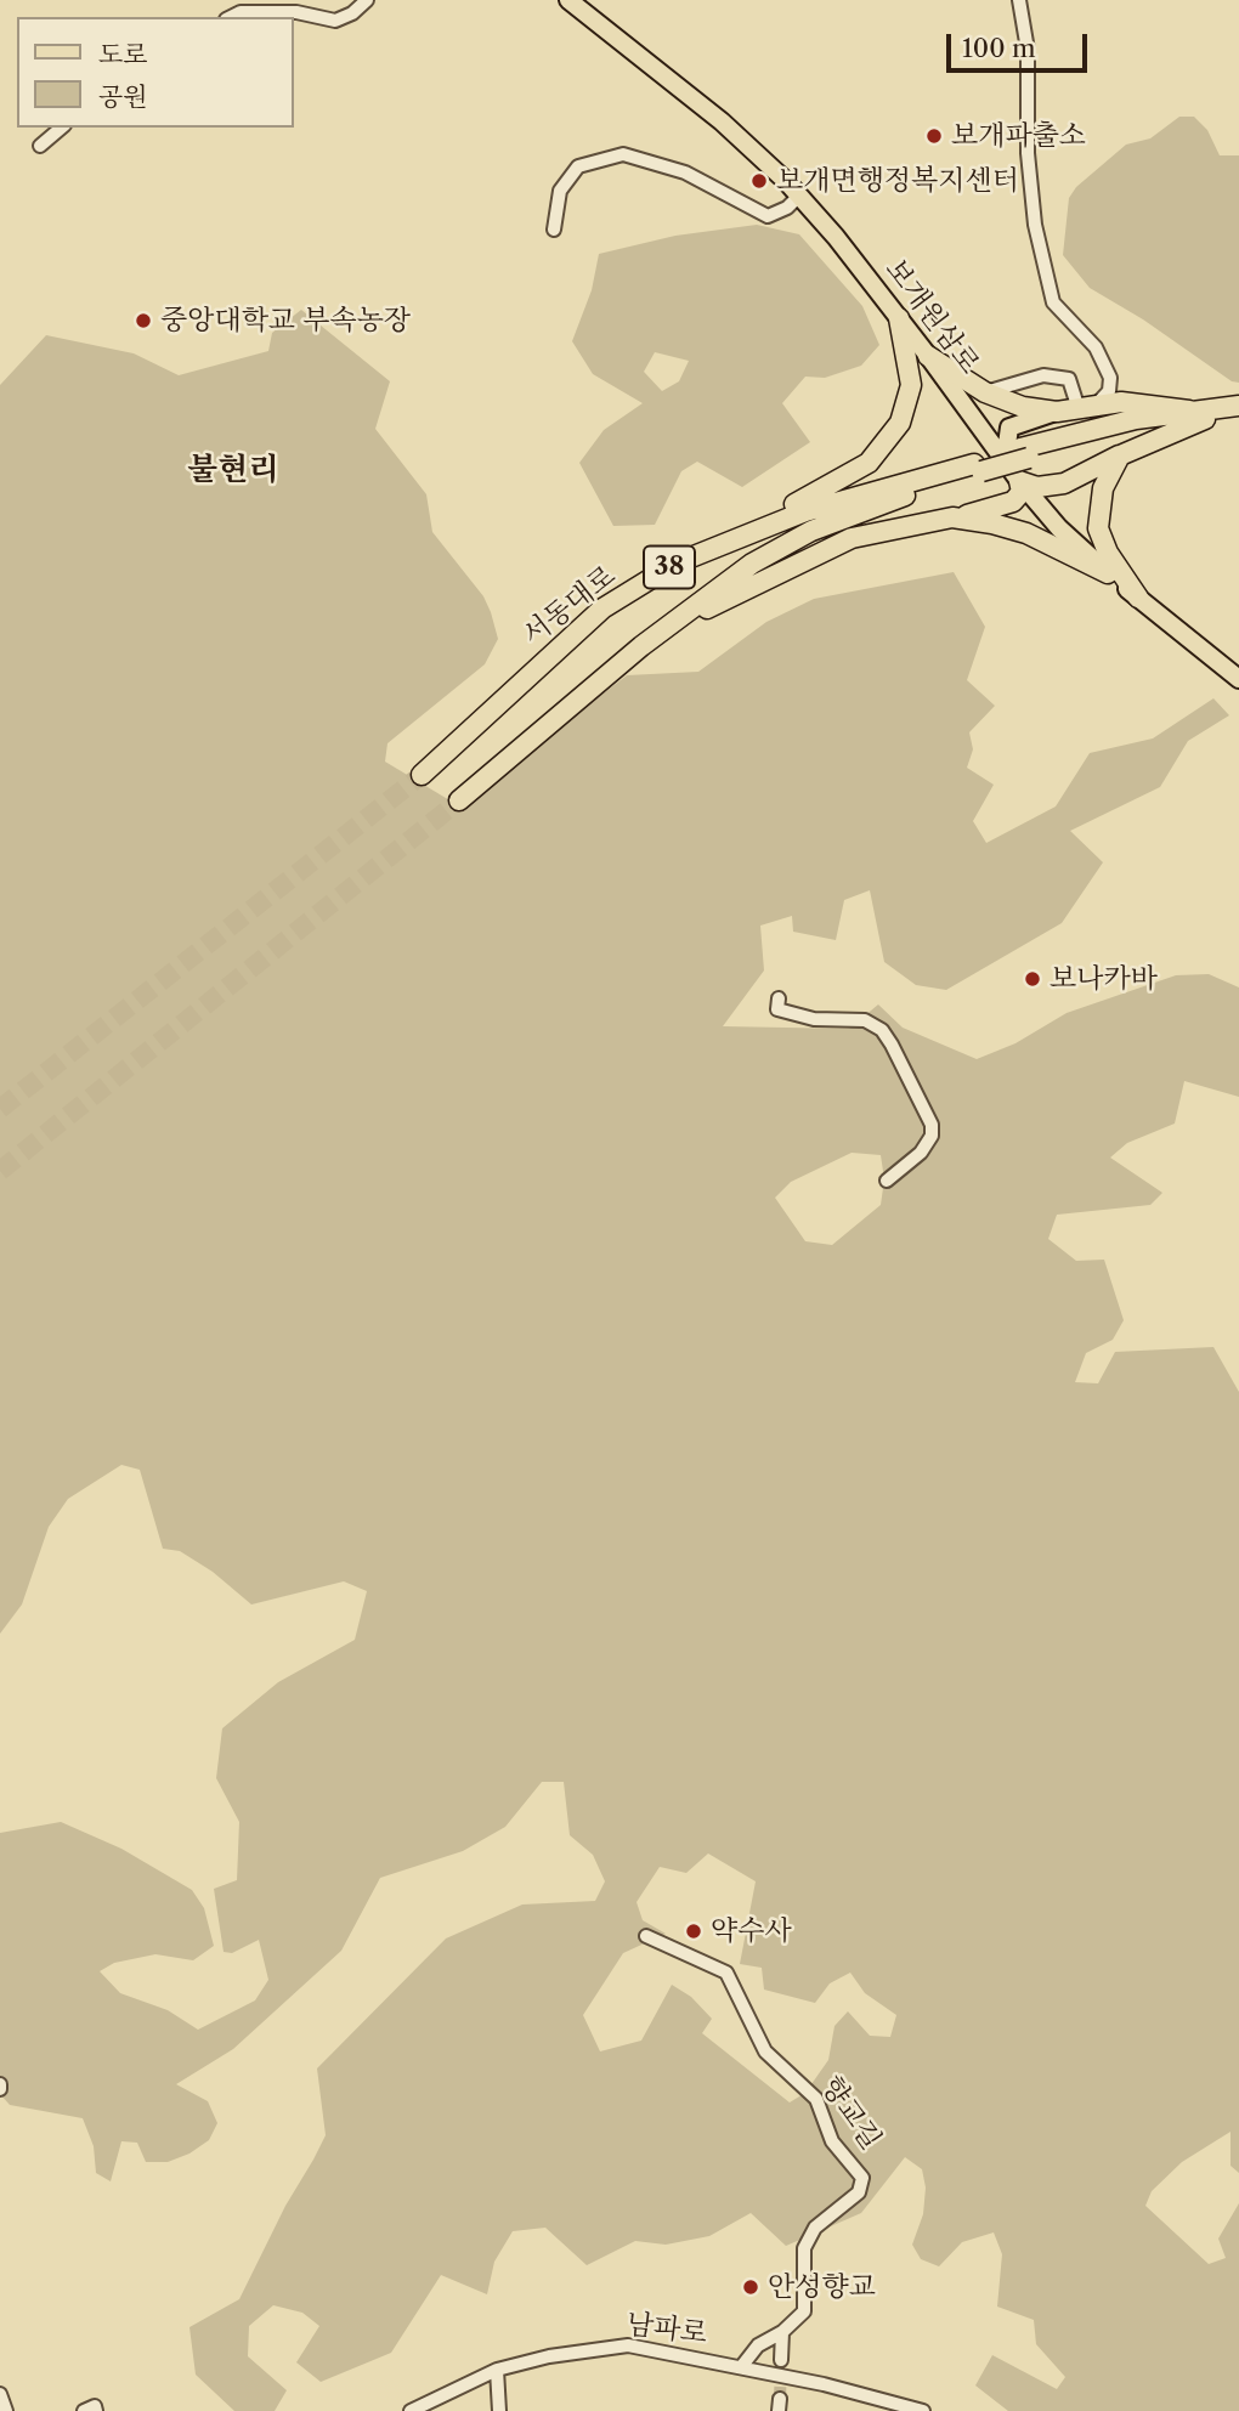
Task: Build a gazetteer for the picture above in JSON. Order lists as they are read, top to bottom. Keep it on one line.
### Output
{"streets":{"highway":["38","서동대로"],"main road":["보개원삼로"],"street":["향교길","남파로"]},"crossings":[["38","서동대로"]],"districts":["불현리"],"places":["보개파출소","보개면행정복지센터","중앙대학교 부속농장","보나카바","약수사","안성향교"],"legend":["도로","공원"],"scale_bar":"100 m"}
